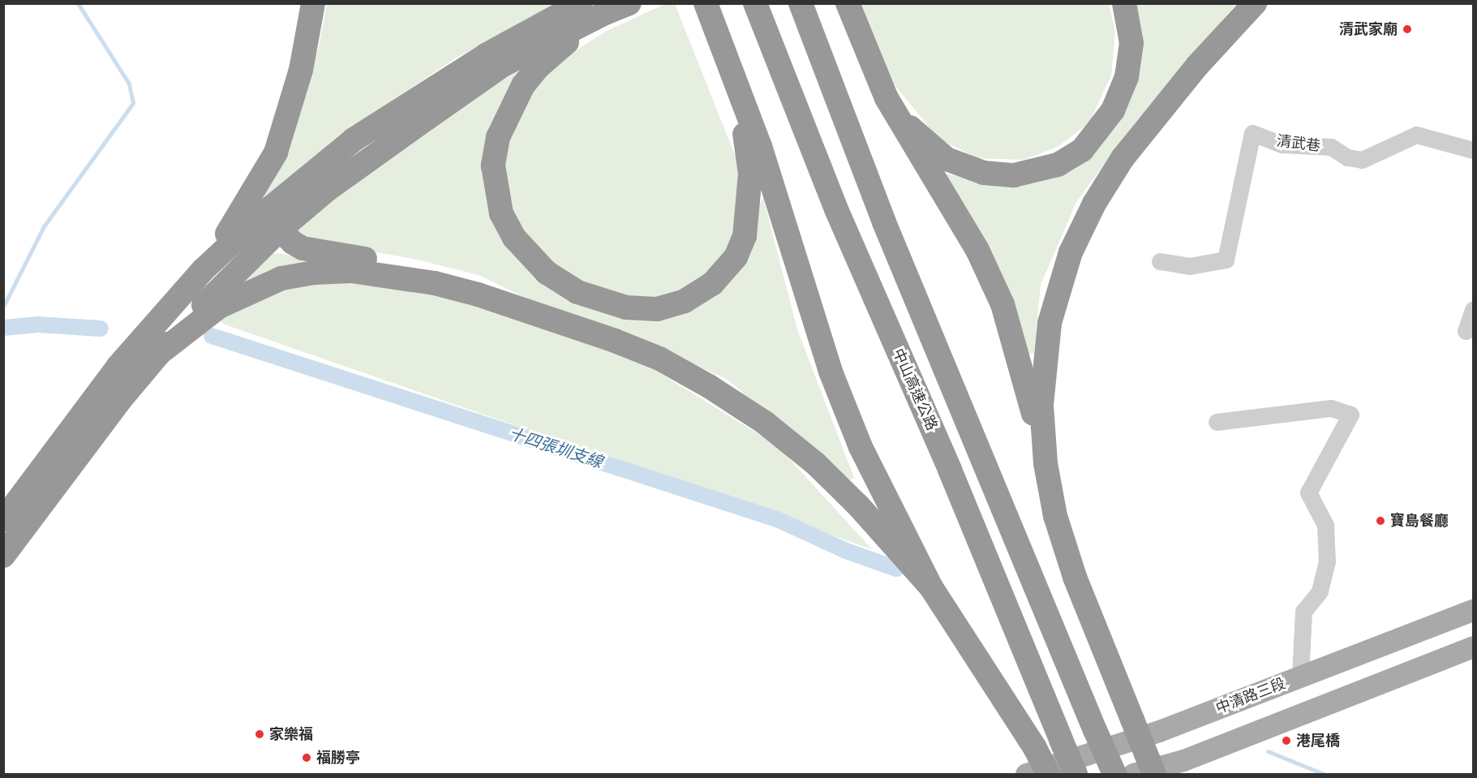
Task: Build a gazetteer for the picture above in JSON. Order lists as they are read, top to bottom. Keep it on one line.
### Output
{"streets":{"highway":["中山高速公路"],"main road":["中清路三段"],"street":["清武巷"]},"water":["十四張圳支線"],"places":["清武家廟","寶島餐廳","家樂福","港尾橋","福勝亭"]}
